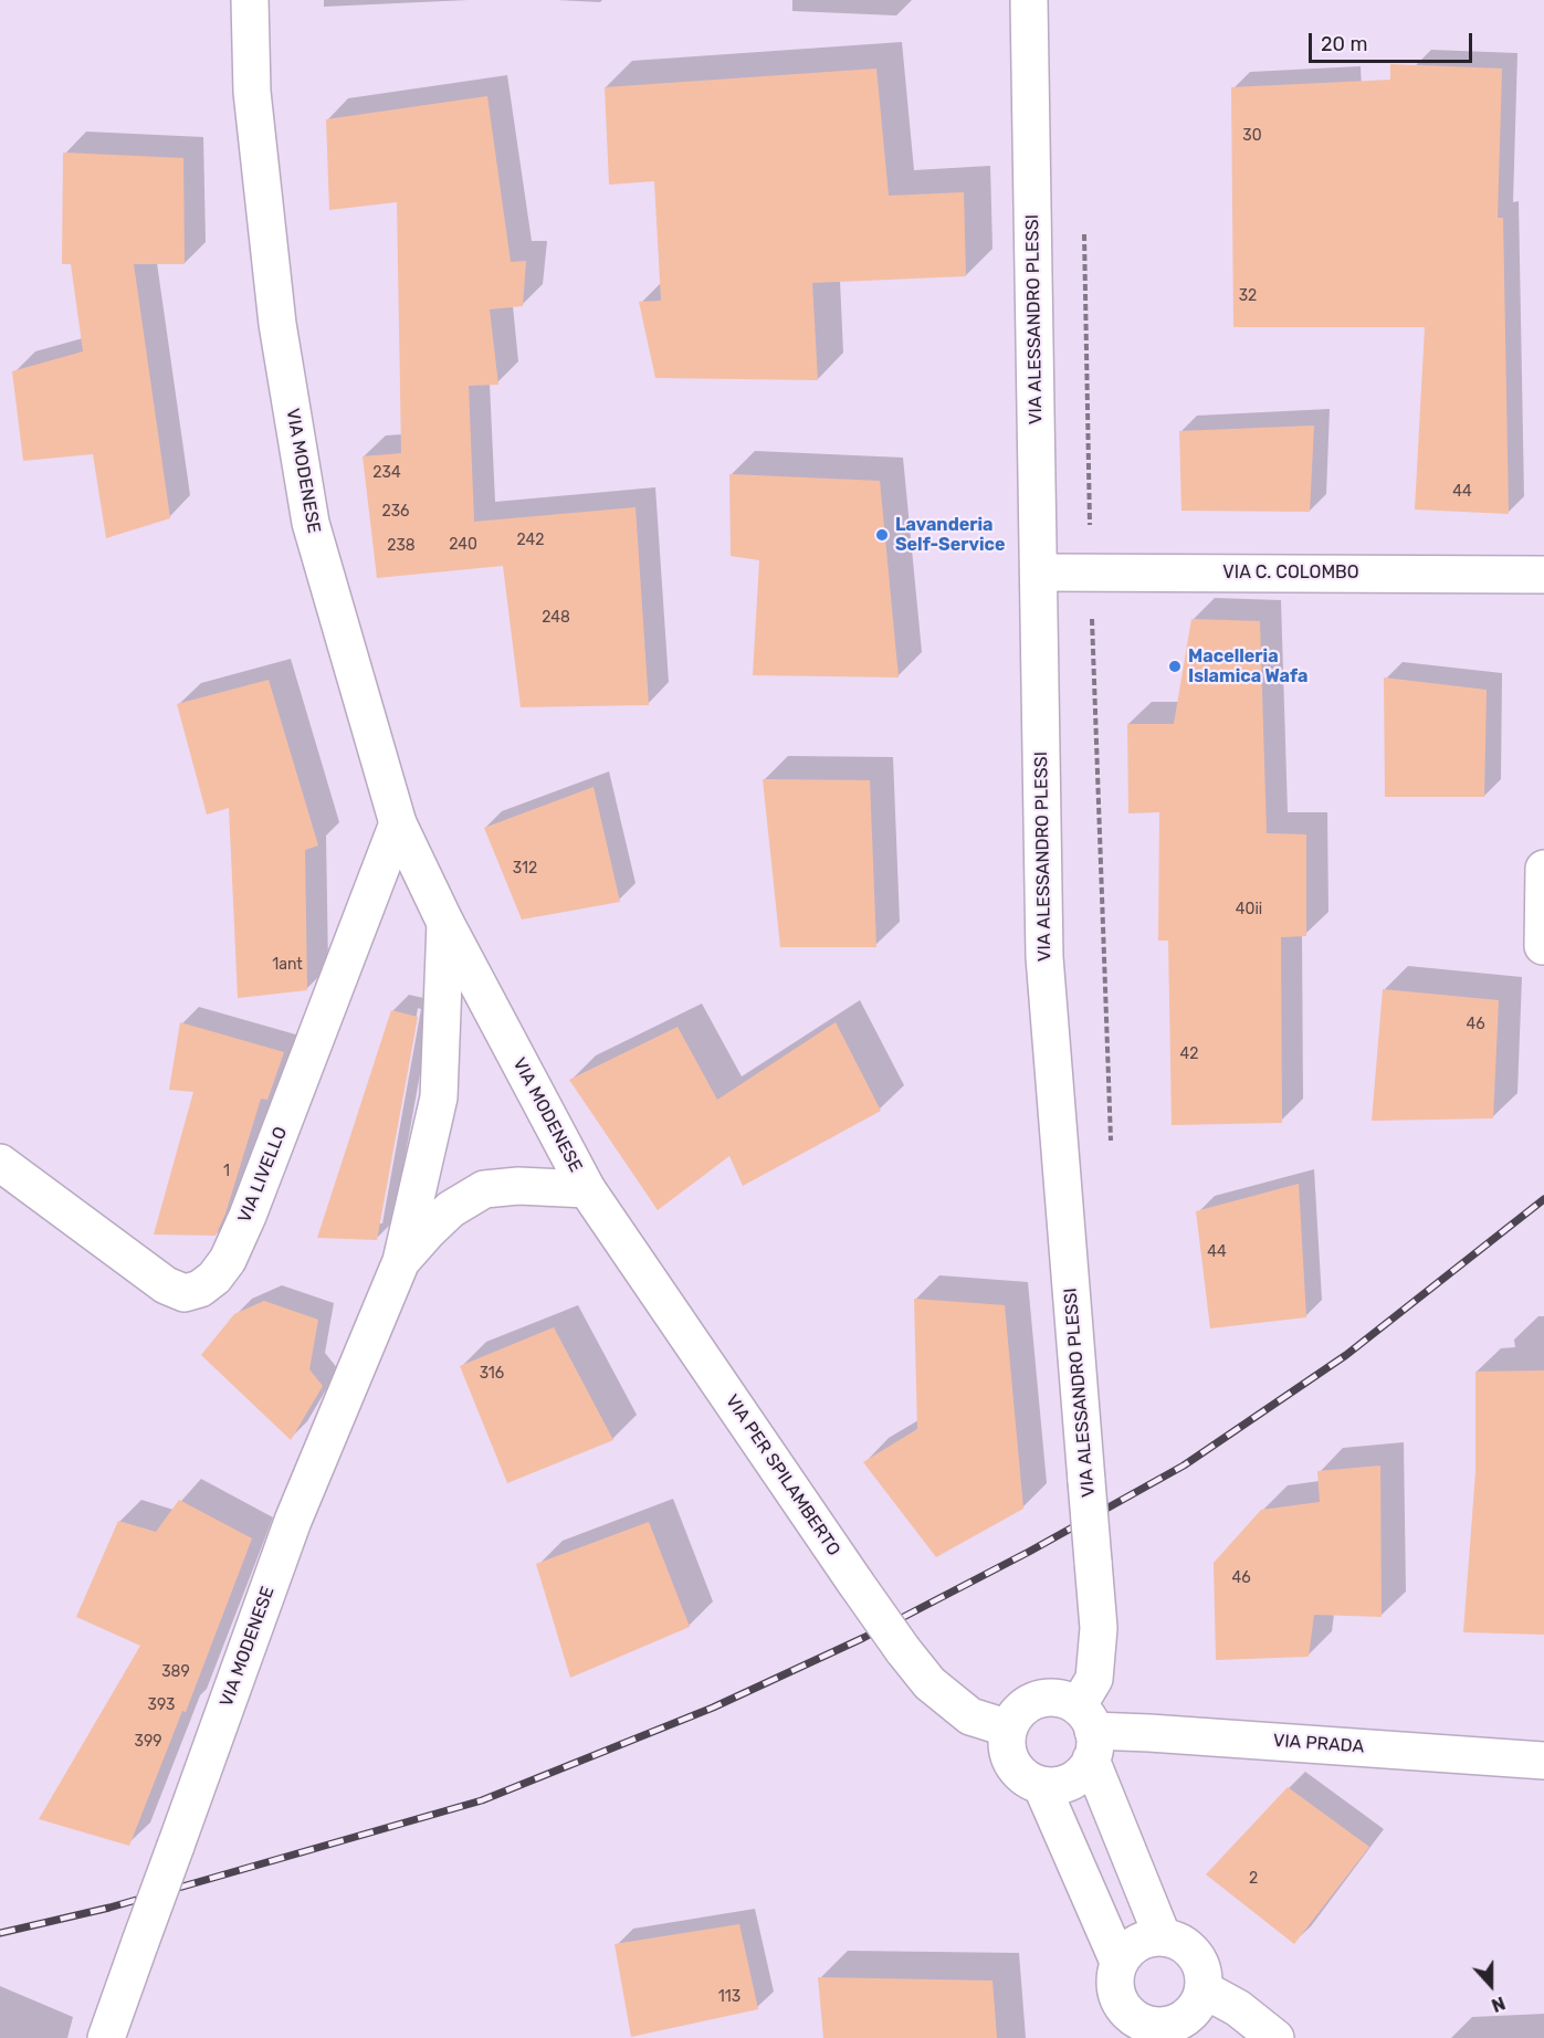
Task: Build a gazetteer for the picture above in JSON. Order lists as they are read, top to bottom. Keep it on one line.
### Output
{"streets":{"main road":["VIA ALESSANDRO PLESSI","VIA MODENESE","VIA C. COLOMBO","VIA LIVELLO","VIA PER SPILAMBERTO","VIA PRADA"]},"crossings":[["VIA ALESSANDRO PLESSI","VIA C. COLOMBO"],["VIA ALESSANDRO PLESSI","VIA PER SPILAMBERTO"],["VIA ALESSANDRO PLESSI","VIA PRADA"],["VIA MODENESE","VIA LIVELLO"],["VIA MODENESE","VIA PER SPILAMBERTO"],["VIA PER SPILAMBERTO","VIA PRADA"]],"places":["Lavanderia Self-Service","Macelleria Islamica Wafa"],"house_numbers":["30","32","234","44","236","242","240","238","248","312","40ii","1ant","46","42","1","44","316","46","389","393","399","2","113"],"scale_bar":"20 m","north":"bottom"}
